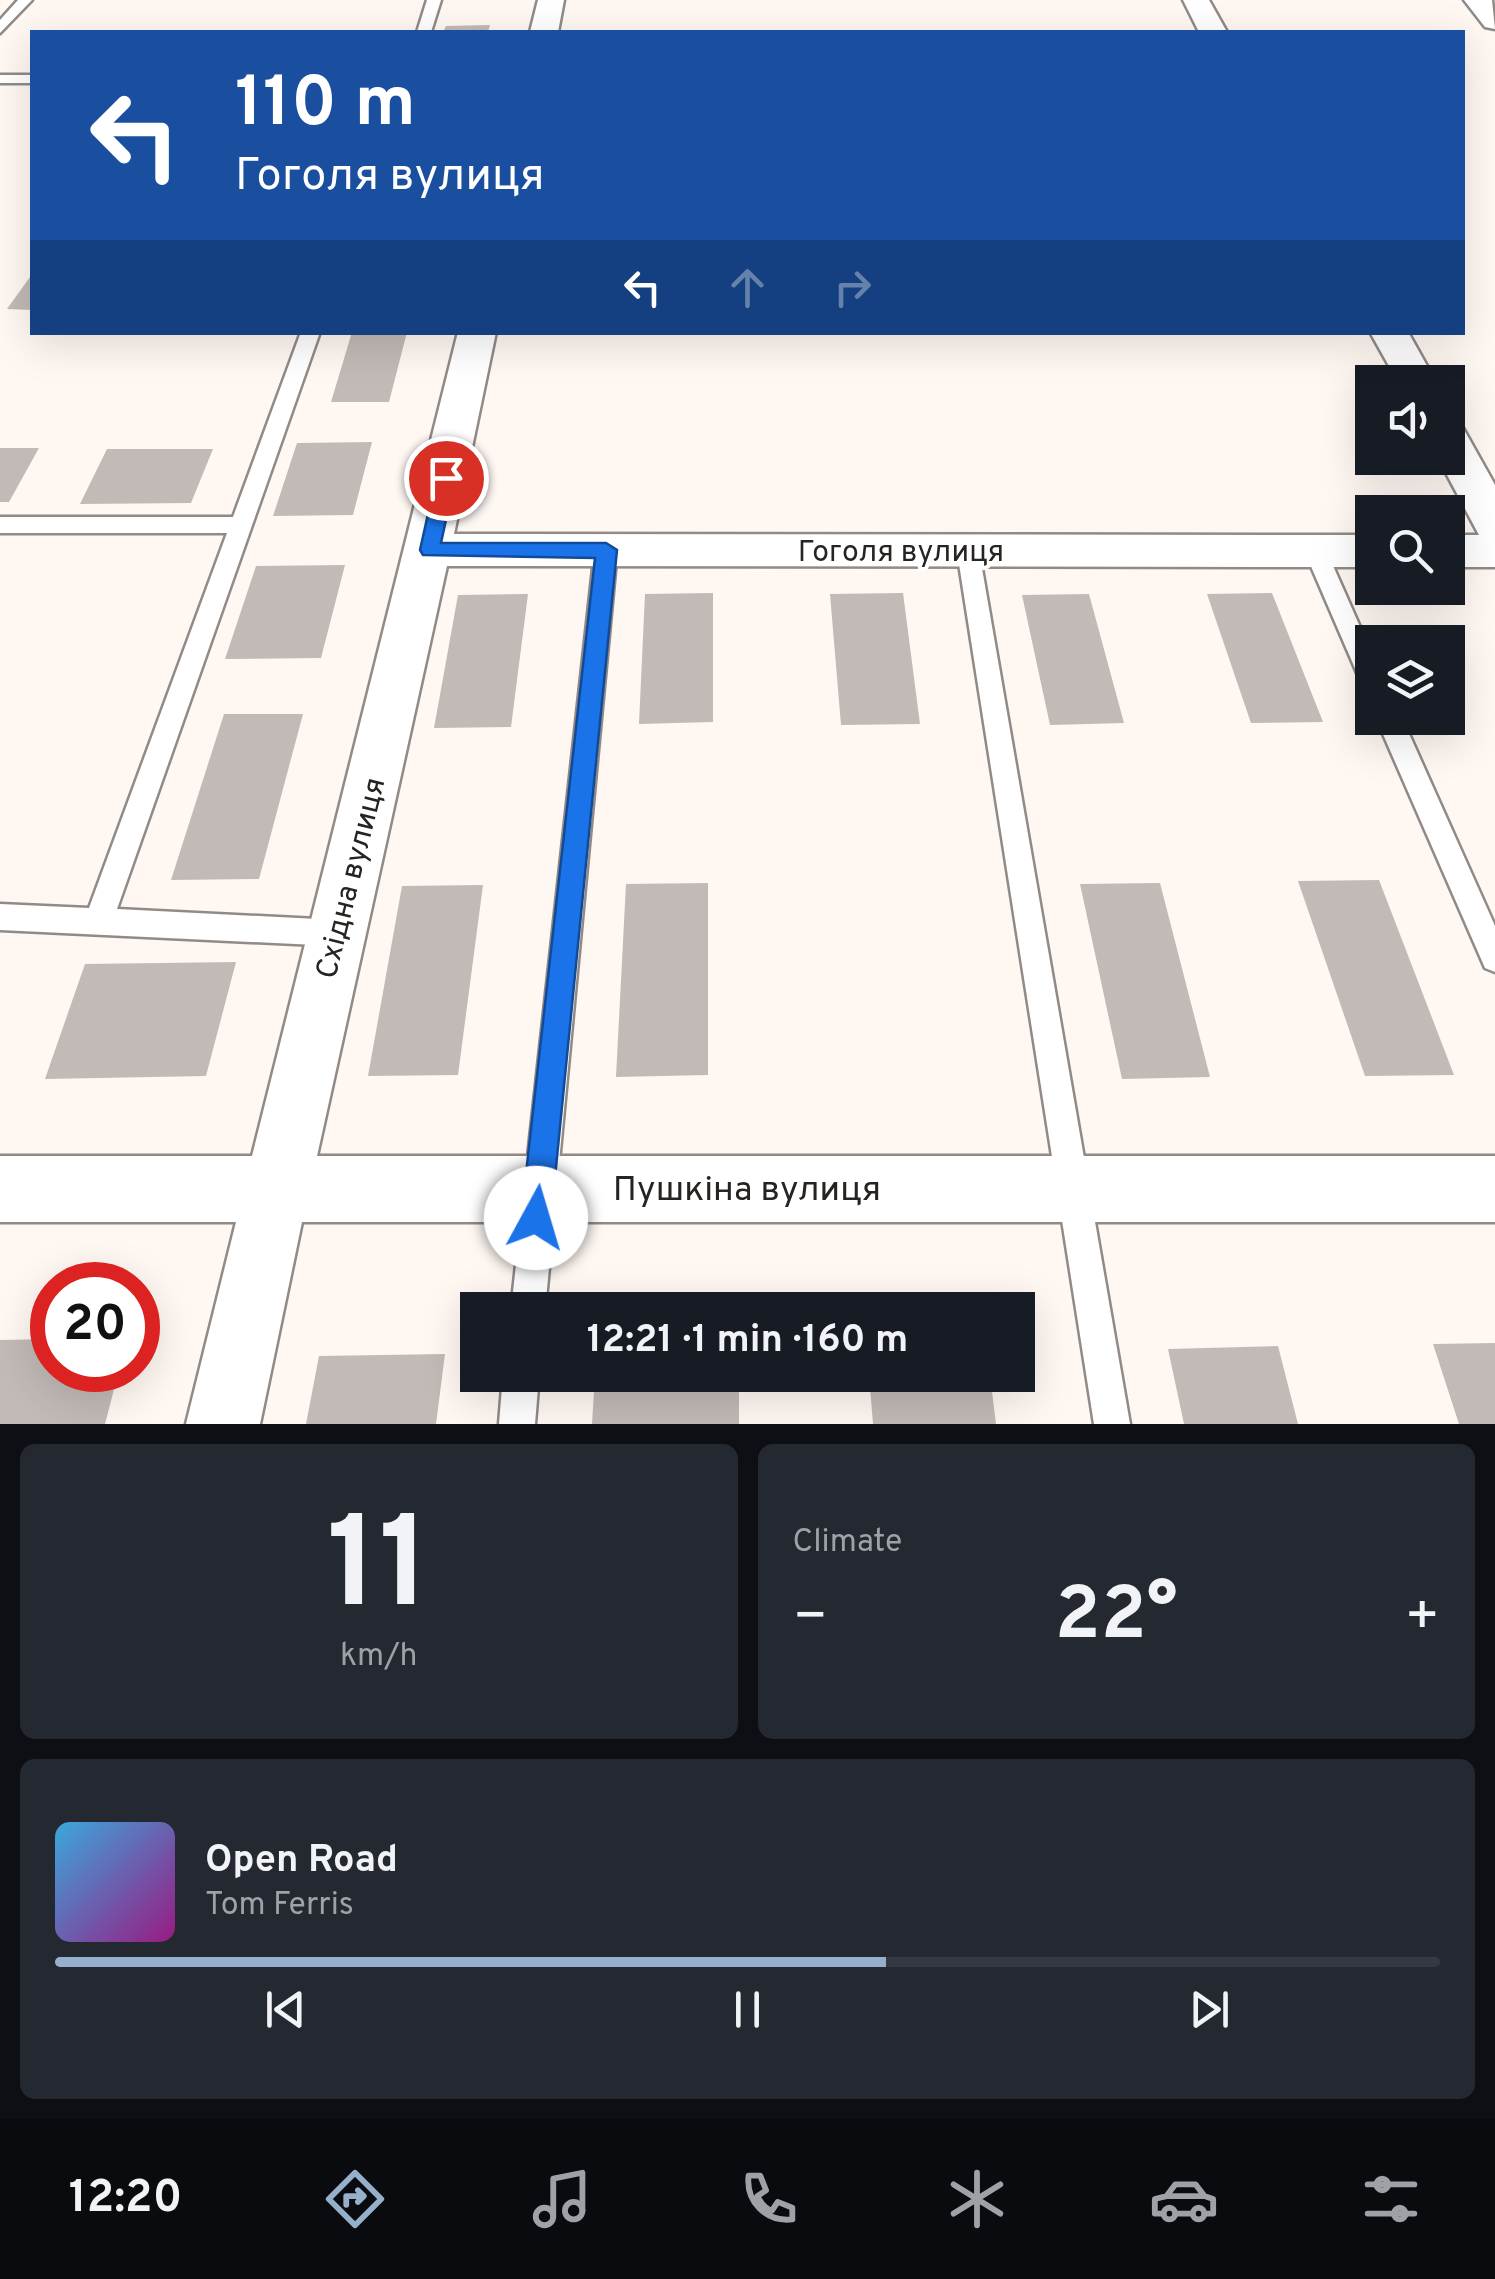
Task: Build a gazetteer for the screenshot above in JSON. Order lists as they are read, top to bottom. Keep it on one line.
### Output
{"streets":{"street":["Гоголя вулиця","Східна вулиця","Пушкіна вулиця"]},"crossings":[["Гоголя вулиця","Східна вулиця"],["Східна вулиця","Пушкіна вулиця"]],"page":{"turn":["110 m","Гоголя вулиця"],"limit":"20","trip":"12:21 · 1 min · 160 m","tile":[["11","km/h"],"Climate"],"heat":["−","22°","+"],"song":["Open Road","Tom Ferris"],"tabs":"12:20"}}
